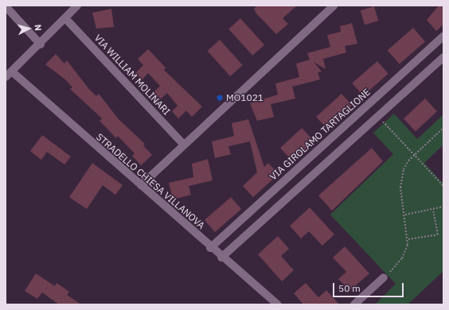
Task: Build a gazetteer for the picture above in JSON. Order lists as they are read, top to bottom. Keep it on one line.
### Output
{"streets":{"street":["VIA WILLIAM MOLINARI","VIA GIROLAMO TARTAGLIONE","STRADELLO CHIESA VILLANOVA"]},"crossings":[["VIA GIROLAMO TARTAGLIONE","STRADELLO CHIESA VILLANOVA"]],"places":["MO1021"],"scale_bar":"50 m","north":"right"}
